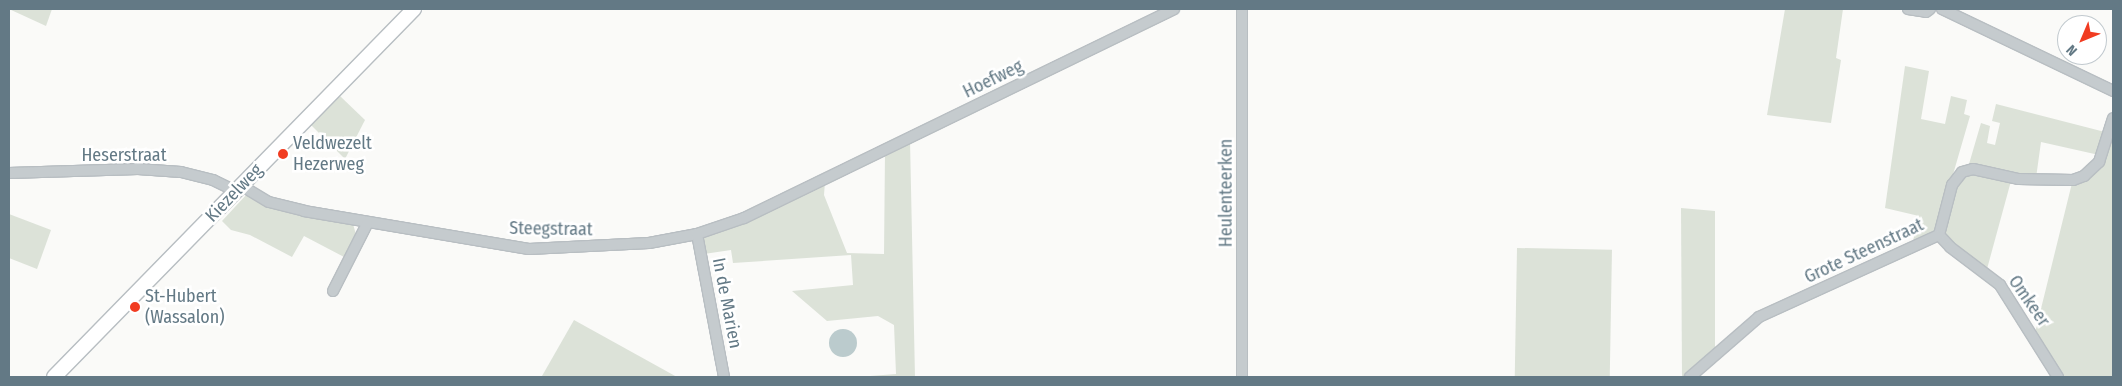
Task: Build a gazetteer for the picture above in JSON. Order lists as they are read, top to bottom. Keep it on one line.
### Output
{"streets":{"main road":["Kiezelweg"],"street":["Hoefweg","Heserstraat","Heulenteerken","Steegstraat","Grote Steenstraat","Omkeer","In de Marien"]},"crossings":[["Hoefweg","Steegstraat"],["Heserstraat","Kiezelweg"],["Heserstraat","Steegstraat"],["Kiezelweg","Steegstraat"],["Steegstraat","In de Marien"],["Grote Steenstraat","Omkeer"]],"places":["Veldwezelt Hezerweg","St-Hubert (Wassalon)"],"north":"bottom left"}
